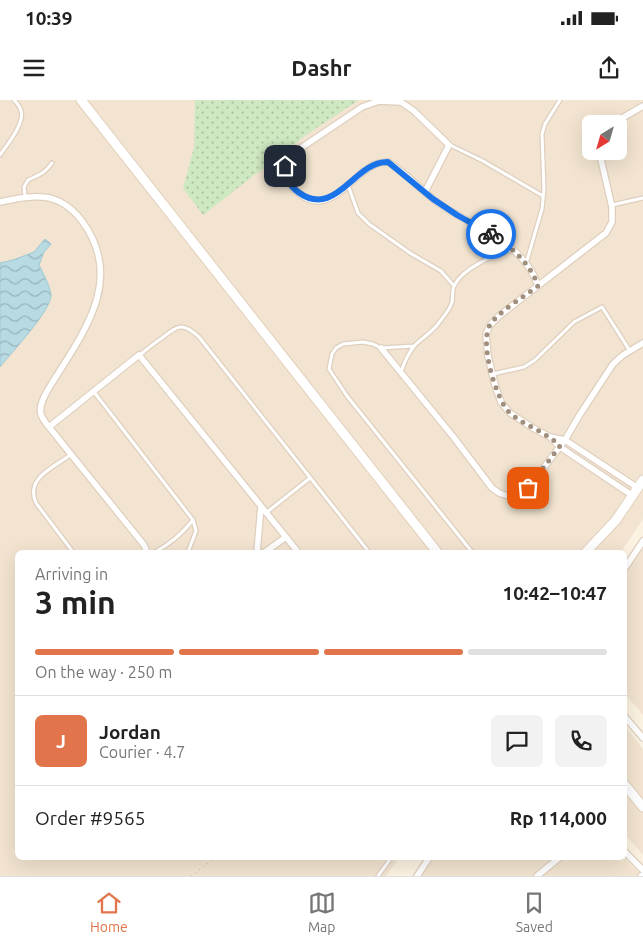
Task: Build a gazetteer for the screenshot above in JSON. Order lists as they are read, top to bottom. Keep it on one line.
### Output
{"north":"bottom left","page":{"status":"10:39","header":"Dashr","heading":["3 min","Arriving in","10:42–10:47"],"panel":["Jordan","Courier · 4.7","Order #9565","Rp 114,000"],"bar":"On the way · 250 m","round":"J","tabs":["Home","Map","Saved"]}}
